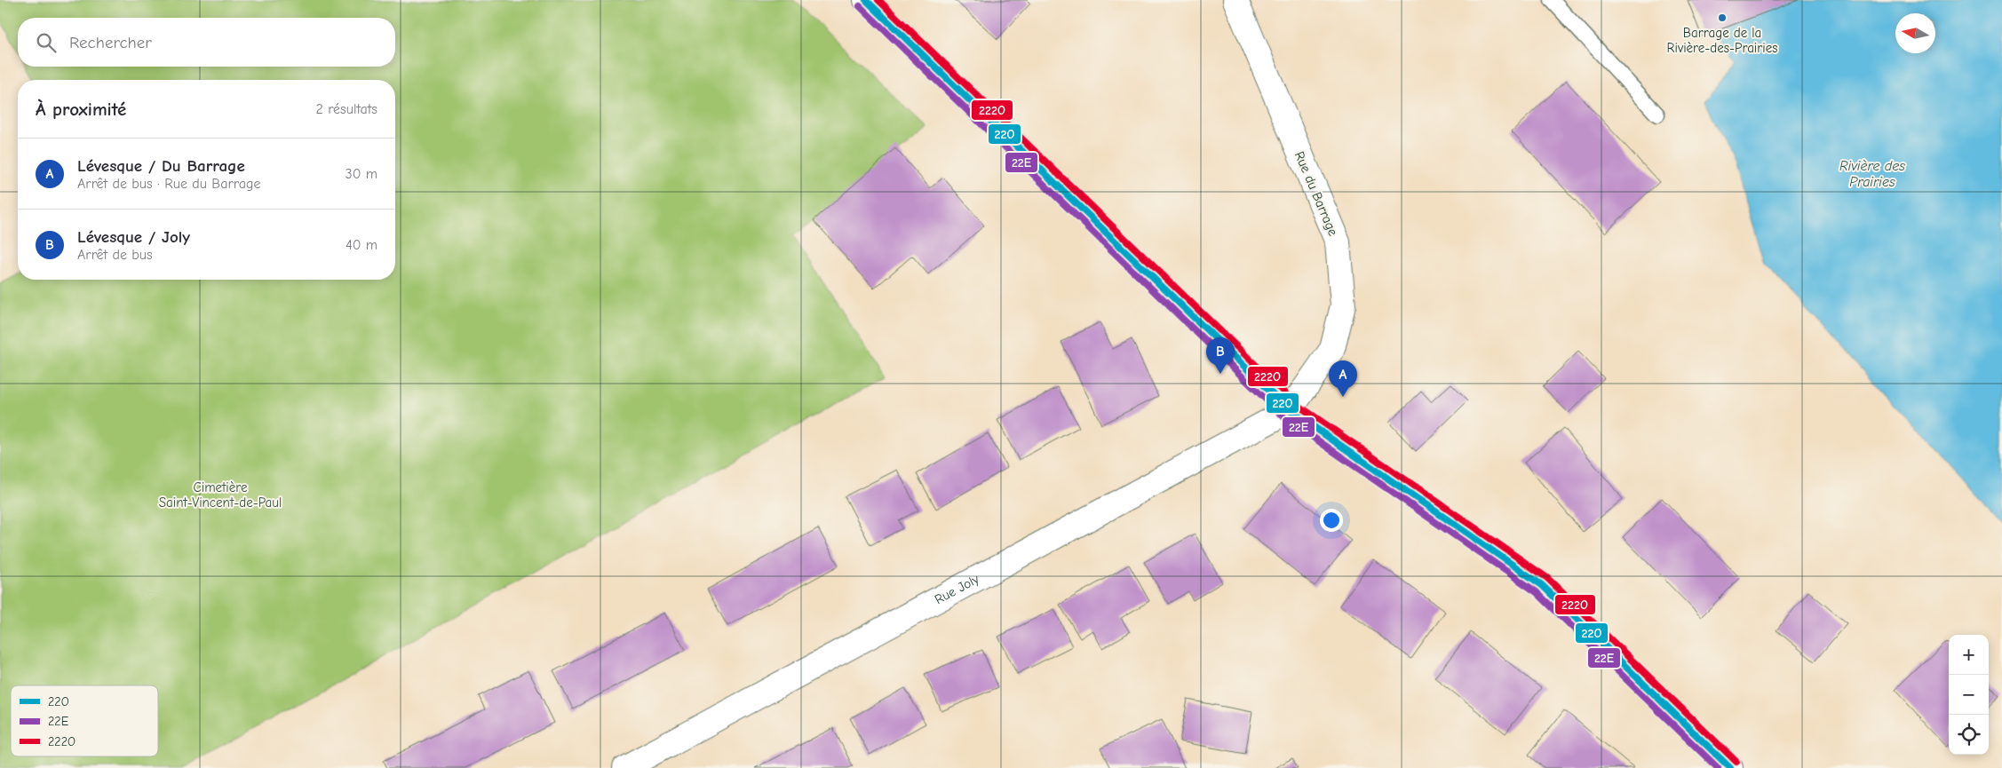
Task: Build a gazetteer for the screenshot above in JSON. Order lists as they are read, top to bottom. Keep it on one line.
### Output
{"streets":{"street":["Rue du Barrage","Rue Joly"]},"crossings":[["Rue du Barrage","Rue Joly"]],"water":["Rivière des Prairies"],"parks":["Cimetière Saint-Vincent-de-Paul"],"places":["Barrage de la Rivière-des-Prairies"],"lines":["transit line 22O","transit line 222O","transit line 22E"],"legend":["22O","22E","222O"],"north":"left","page":{"search":"Rechercher","heading":["À proximité","2 résultats"],"list":[{"mark":"A","name":"Lévesque / Du Barrage","note":"Arrêt de bus · Rue du Barrage","value":"30 m"},{"mark":"B","name":"Lévesque / Joly","note":"Arrêt de bus","value":"40 m"}],"pins":["B","A"],"map_buttons":["+","−"]}}
